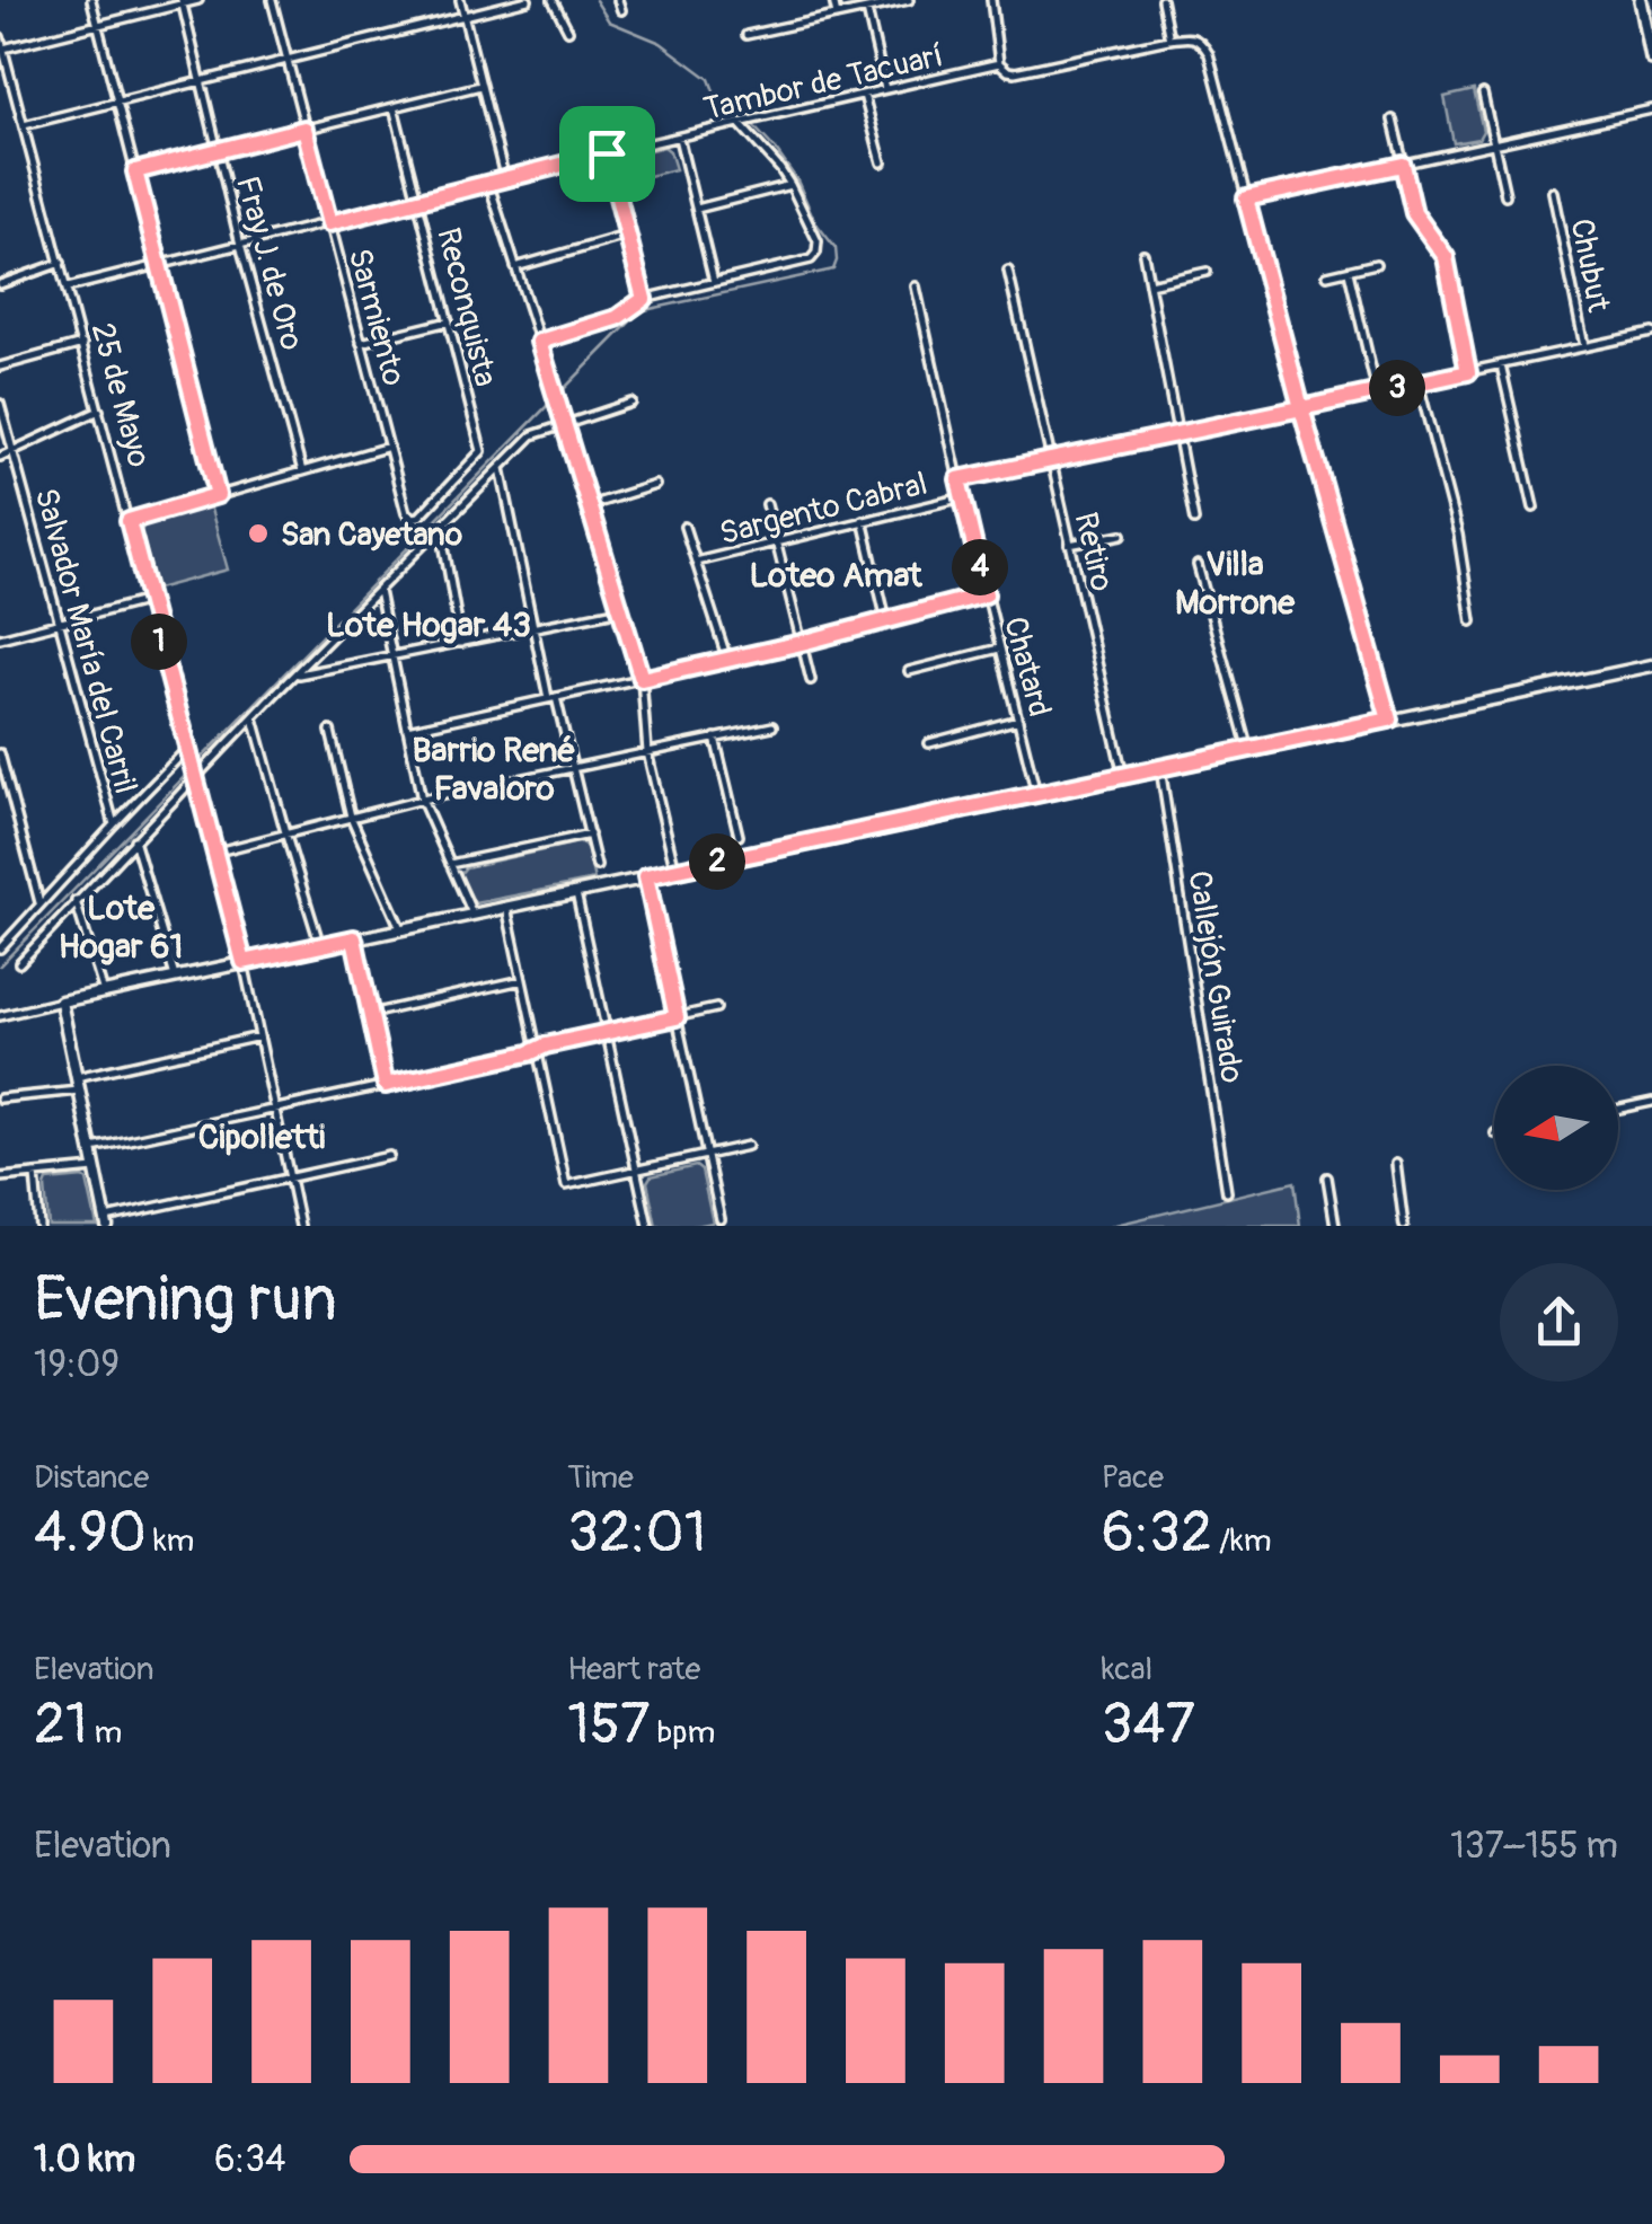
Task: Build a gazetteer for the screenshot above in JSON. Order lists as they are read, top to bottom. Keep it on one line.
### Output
{"streets":{"street":["Tambor de Tacuarí","Fray J. de Oro","Chubut","Reconquista","Sarmiento","25 de Mayo","Sargento Cabral","Retiro","Salvador María del Carril","Chatard","Callejón Guirado"]},"crossings":[["Tambor de Tacuarí","Fray J. de Oro"],["Tambor de Tacuarí","Reconquista"],["Tambor de Tacuarí","Sarmiento"],["Tambor de Tacuarí","25 de Mayo"],["Chubut","Sargento Cabral"],["Reconquista","Sarmiento"],["Sargento Cabral","Retiro"],["Sargento Cabral","Chatard"]],"districts":["Villa Morrone","Loteo Amat","Lote Hogar 43","Barrio René Favaloro","Lote Hogar 61","Cipolletti"],"places":["San Cayetano"],"north":"left","page":{"pins":["3","4","1","2"],"heading":["Evening run","19:09"],"stats":[["Distance","4.90 km"],["Time","32:01"],["Pace","6:32 /km"],["Elevation","21 m"],["Heart rate","157 bpm"],["kcal","347"]],"chart":["Elevation","137–155 m"],"list":[{"name":"1.0 km","note":"6:34"}]}}
